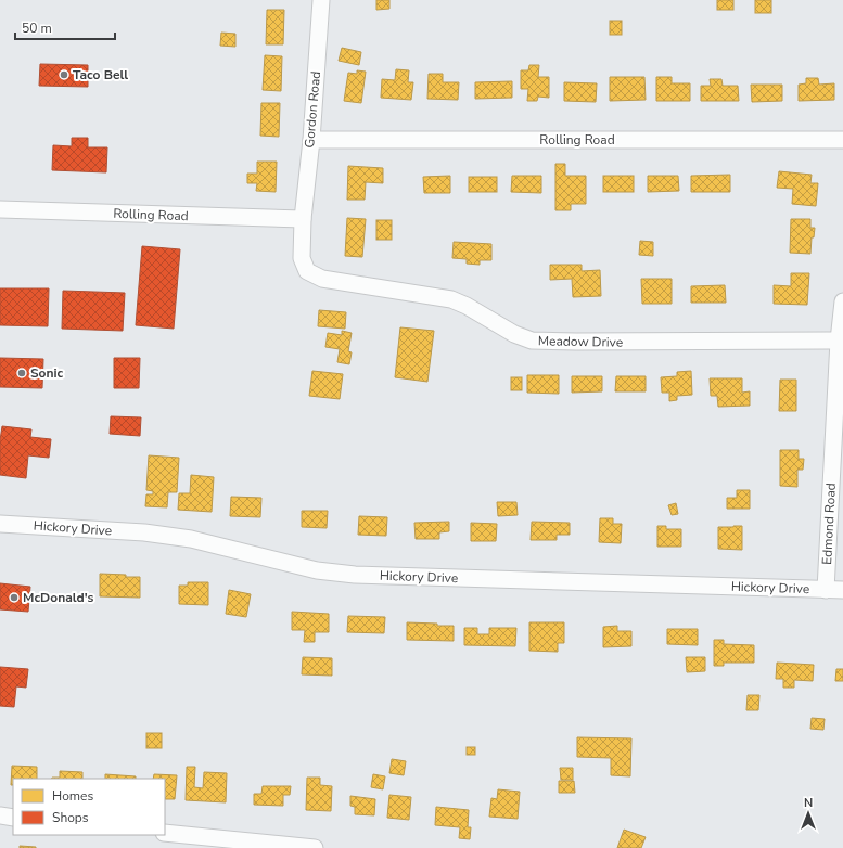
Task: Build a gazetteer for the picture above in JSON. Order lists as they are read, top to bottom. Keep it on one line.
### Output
{"streets":{"street":["Gordon Road","Rolling Road","Meadow Drive","Edmond Road","Hickory Drive"]},"crossings":[["Gordon Road","Rolling Road"],["Gordon Road","Meadow Drive"],["Rolling Road","Meadow Drive"],["Meadow Drive","Edmond Road"],["Edmond Road","Hickory Drive"]],"places":["Taco Bell","Sonic","McDonald's"],"legend":["Homes","Shops"],"scale_bar":"50 m","north":"top"}
